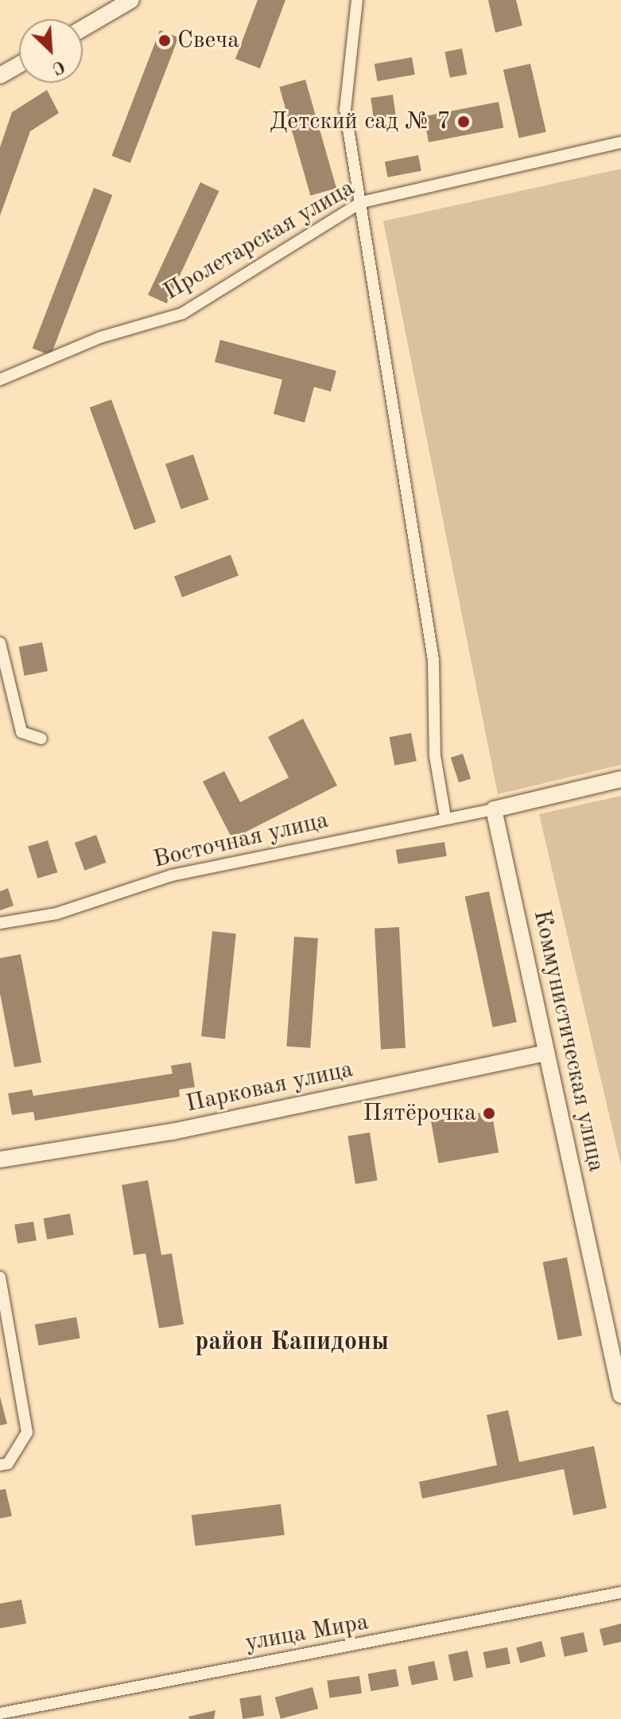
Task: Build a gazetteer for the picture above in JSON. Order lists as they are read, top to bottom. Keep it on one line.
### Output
{"streets":{"street":["Пролетарская улица","Восточная улица","Коммунистическая улица","Парковая улица","улица Мира"]},"crossings":[["Восточная улица","Коммунистическая улица"],["Коммунистическая улица","Парковая улица"]],"districts":["район Капидоны"],"places":["Свеча","Детский сад № 7","Пятёрочка"],"north":"bottom right"}
